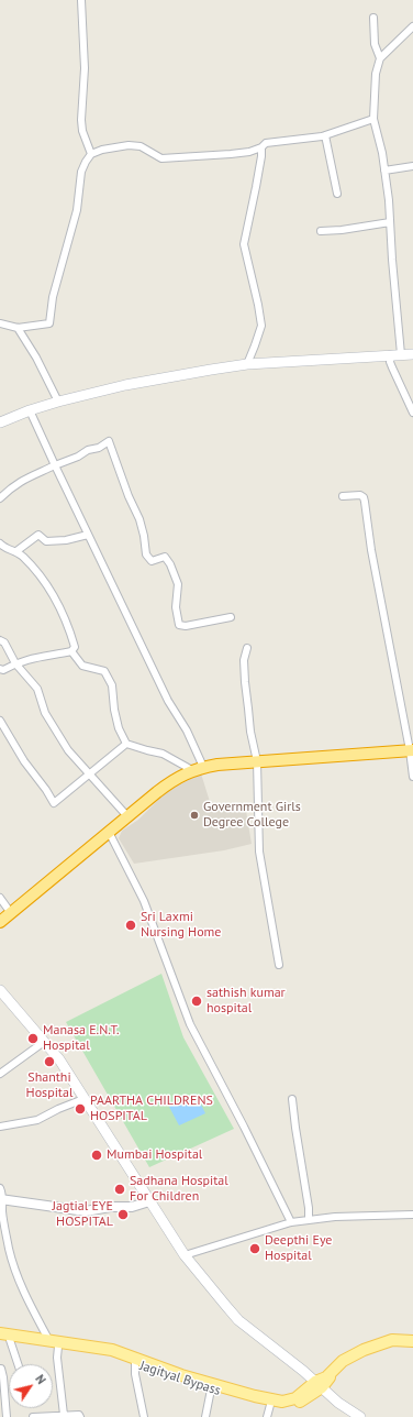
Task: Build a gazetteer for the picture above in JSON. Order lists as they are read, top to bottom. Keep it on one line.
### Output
{"streets":{"main road":["Jagityal Bypass"]},"places":["Government Girls Degree College","Sri Laxmi Nursing Home","sathish kumar hospital","Manasa E.N.T. Hospital","Shanthi Hospital","PAARTHA CHILDRENS HOSPITAL","Mumbai Hospital","Sadhana Hospital For Children","Jagtial EYE HOSPITAL","Deepthi Eye Hospital"],"north":"top right"}
